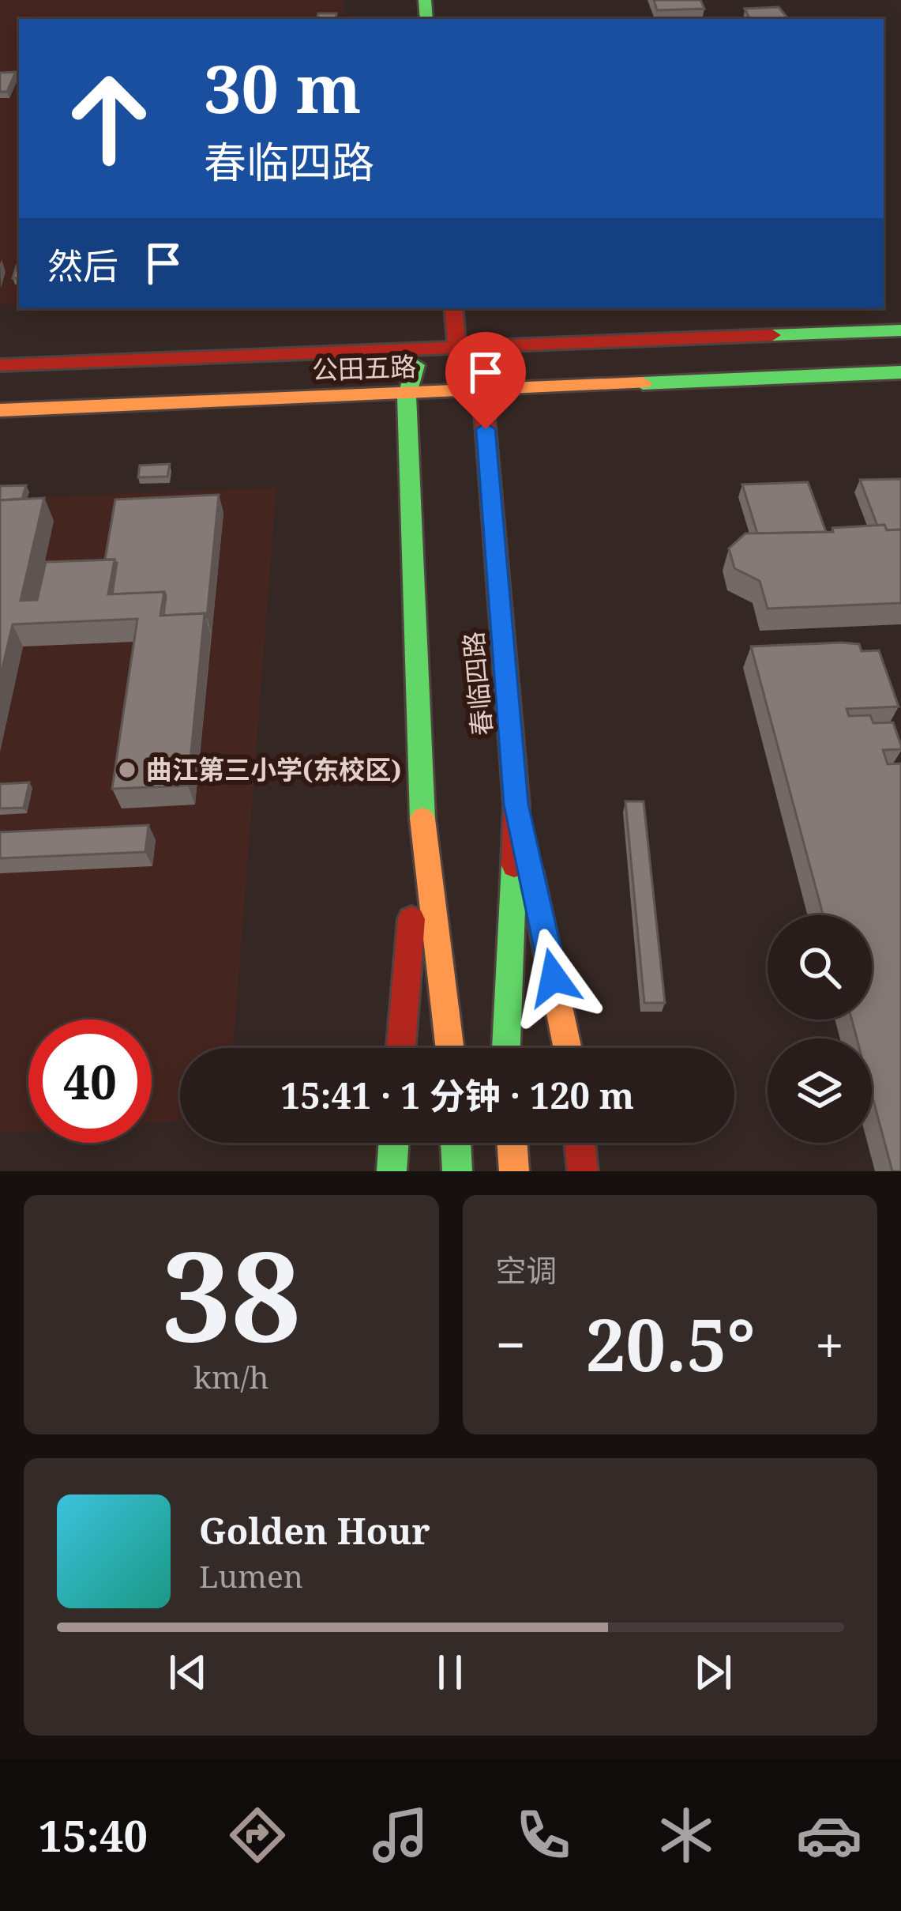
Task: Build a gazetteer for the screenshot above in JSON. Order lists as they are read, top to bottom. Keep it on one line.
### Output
{"streets":{"street":["公田五路","春临四路"]},"crossings":[["公田五路","春临四路"]],"places":["曲江第三小学(东校区)"],"page":{"turn":["30 m","春临四路"],"then":"然后","limit":"40","trip":"15:41 · 1 分钟 · 120 m","tile":[["38","km/h"],"空调"],"heat":["−","20.5°","+"],"song":["Golden Hour","Lumen"],"tabs":"15:40"}}
